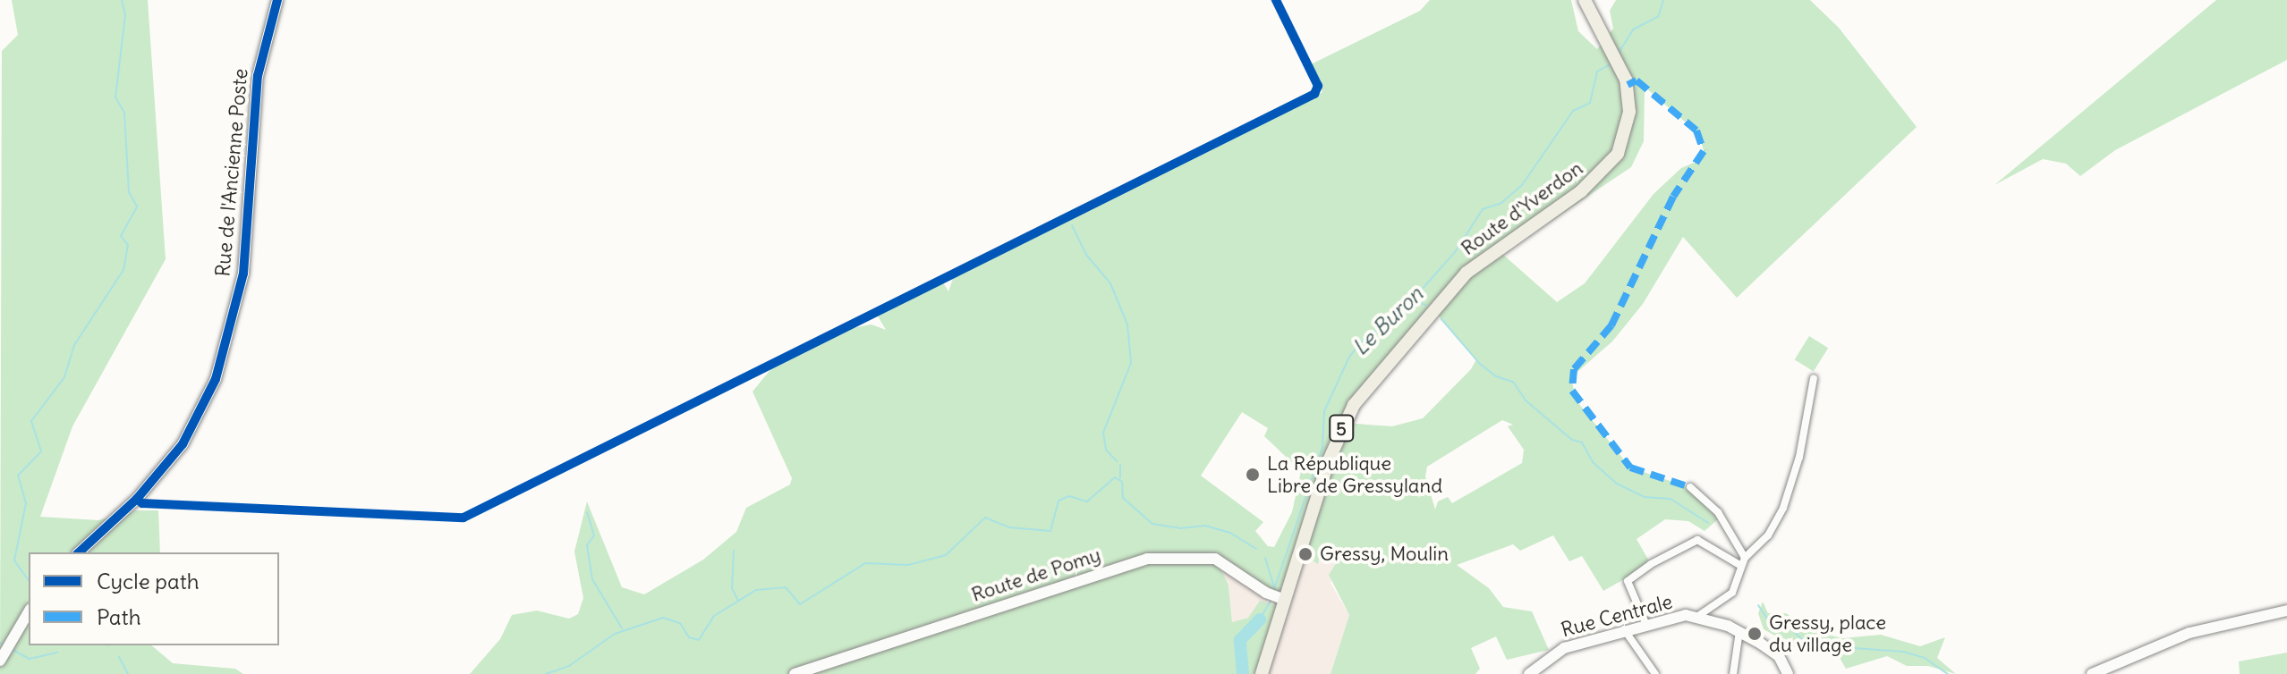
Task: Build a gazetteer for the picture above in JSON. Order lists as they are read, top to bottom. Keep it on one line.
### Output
{"streets":{"main road":["Route d'Yverdon","5"],"street":["Rue de l'Ancienne Poste","Route de Pomy","Rue Centrale"]},"crossings":[["Route d'Yverdon","5"],["Route d'Yverdon","Route de Pomy"],["5","Route de Pomy"]],"water":["Le Buron"],"places":["La République Libre de Gressyland","Gressy, Moulin","Gressy, place du village"],"legend":["Cycle path","Path"]}
